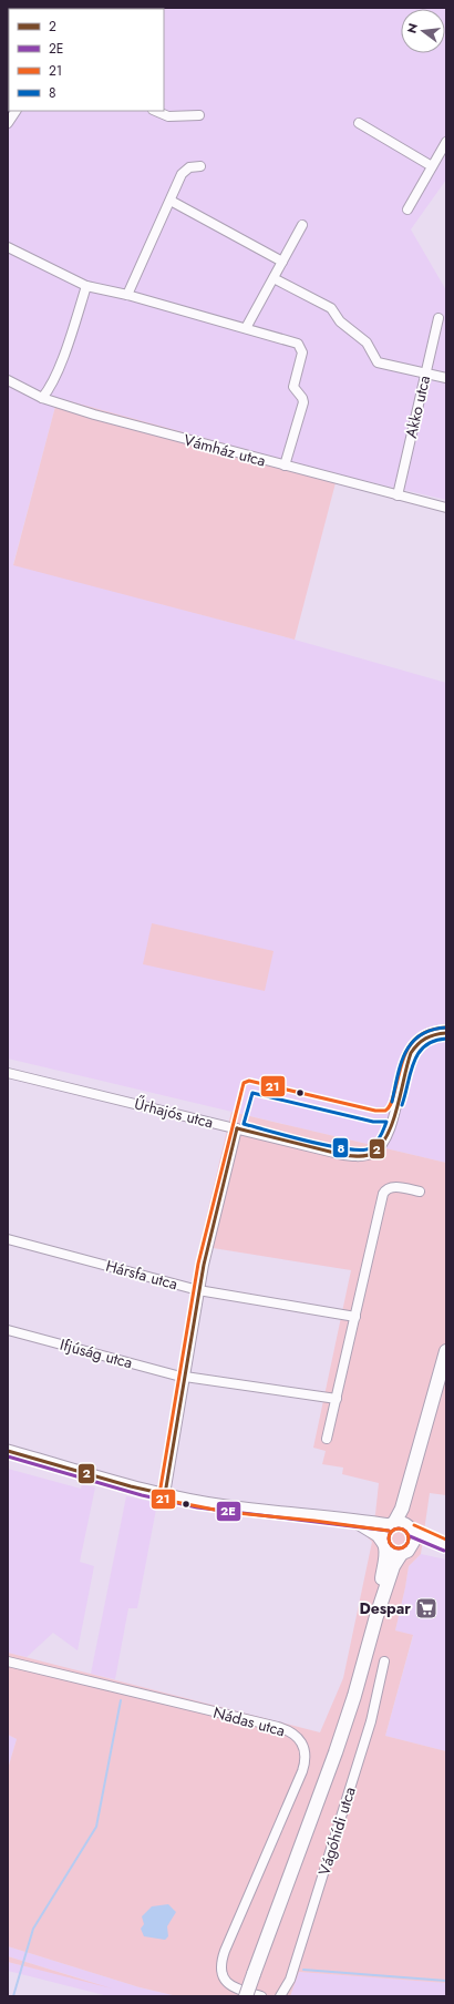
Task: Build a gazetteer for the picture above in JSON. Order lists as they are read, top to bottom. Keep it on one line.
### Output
{"streets":{"street":["Akko utca","Vámház utca","Űrhajós utca","Hársfa utca","Ifjúság utca","Nádas utca","Vágóhídi utca"]},"crossings":[["Akko utca","Vámház utca"]],"places":{"supermarket":["Despar"]},"lines":["transit line 21","transit line 8","transit line 2","transit line 2E"],"legend":["2","2E","21","8"],"north":"left"}
